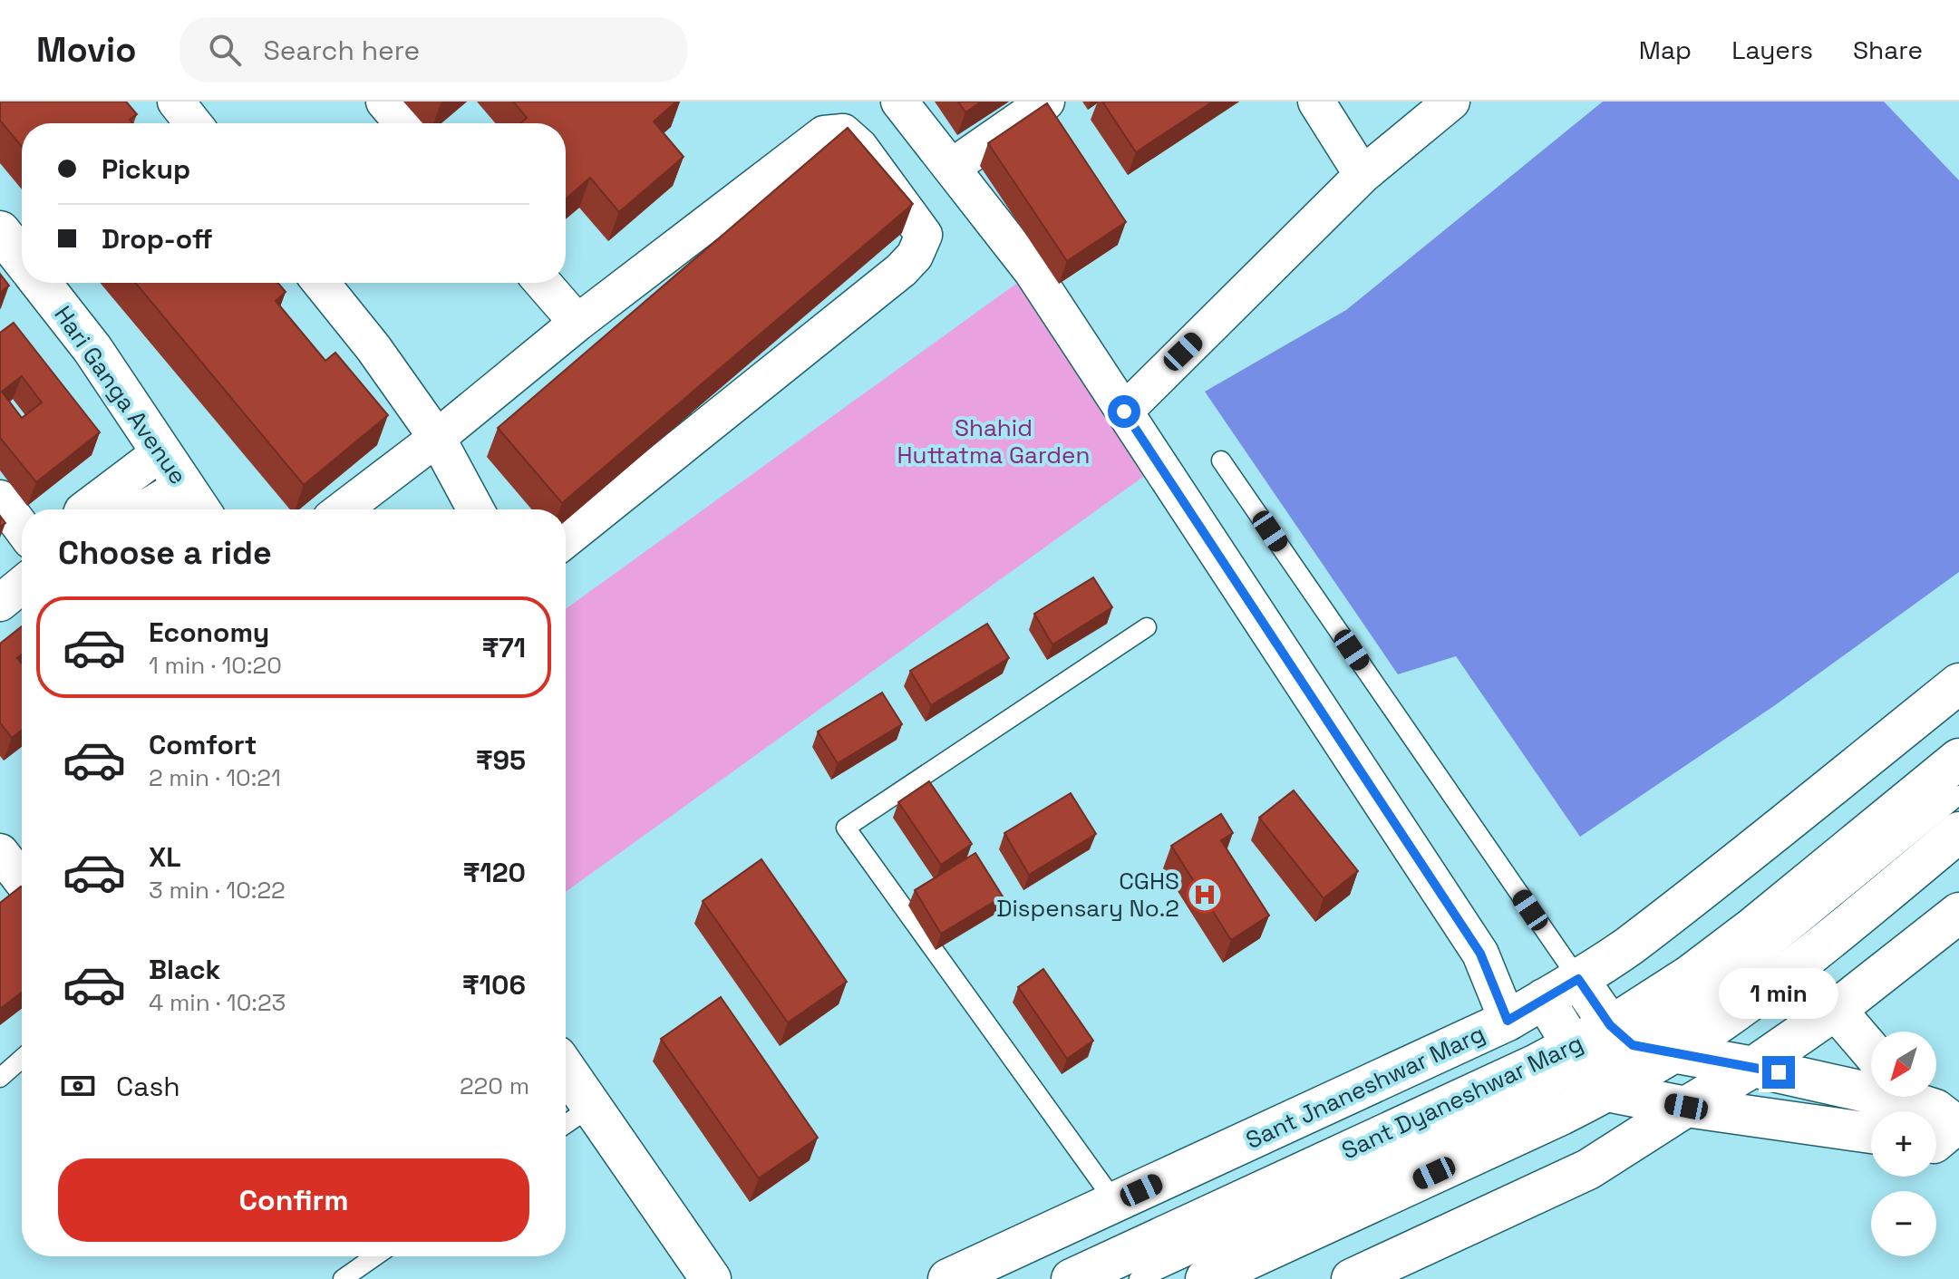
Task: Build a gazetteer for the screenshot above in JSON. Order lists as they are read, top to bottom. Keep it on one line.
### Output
{"streets":{"street":["Hari Ganga Avenue","Sant Jnaneshwar Marg","Sant Dyaneshwar Marg"]},"parks":["Shahid Huttatma Garden"],"places":{"hospital":["CGHS Dispensary No.2"]},"north":"bottom left","page":{"header":"Movio","search":"Search here","nav":["Map","Layers","Share"],"banner":["Pickup","Drop-off"],"heading":"Choose a ride","list":[{"name":"Economy","note":"1 min · 10:20","value":"₹71"},{"name":"Comfort","note":"2 min · 10:21","value":"₹95"},{"name":"XL","note":"3 min · 10:22","value":"₹120"},{"name":"Black","note":"4 min · 10:23","value":"₹106"}],"bubble":"1 min","map_buttons":["+","−"],"pay":["Cash","220 m"],"buttons":"Confirm"}}
